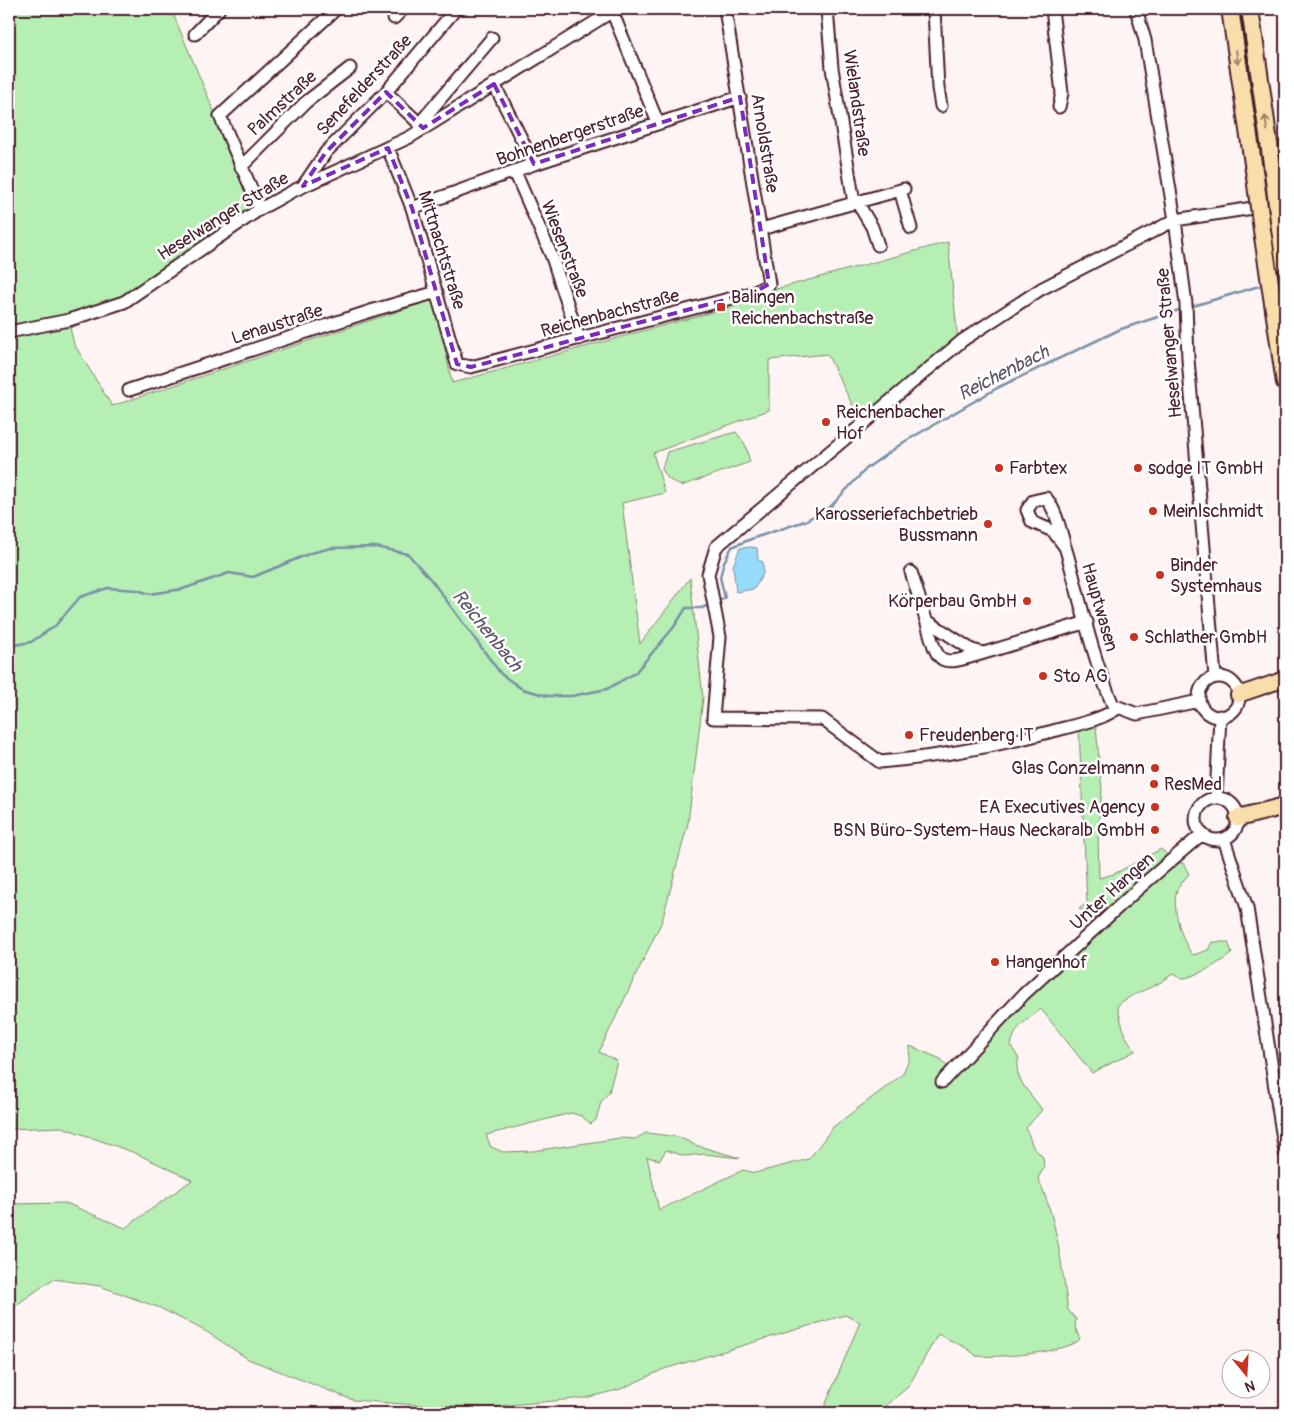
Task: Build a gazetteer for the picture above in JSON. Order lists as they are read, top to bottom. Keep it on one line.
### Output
{"streets":{"street":["Senefelderstraße","Palmstraße","Wielandstraße","Bohnenbergerstraße","Arnoldstraße","Heselwanger Straße","Wiesenstraße","Mittnachtstraße","Reichenbachstraße","Lenaustraße","Hauptwasen","Unter Hangen"]},"crossings":[["Senefelderstraße","Heselwanger Straße"],["Bohnenbergerstraße","Arnoldstraße"],["Bohnenbergerstraße","Wiesenstraße"],["Bohnenbergerstraße","Mittnachtstraße"],["Arnoldstraße","Reichenbachstraße"],["Heselwanger Straße","Mittnachtstraße"],["Wiesenstraße","Reichenbachstraße"],["Mittnachtstraße","Reichenbachstraße"],["Mittnachtstraße","Lenaustraße"]],"water":["Reichenbach"],"places":{"transit":["Balingen Reichenbachstraße"],"other":["Reichenbacher Hof","Farbtex","sodge IT GmbH","Meinlschmidt","Karosseriefachbetrieb Bussmann","Binder Systemhaus","Körperbau GmbH","Schlather GmbH","Sto AG","Freudenberg IT","Glas Conzelmann","ResMed","EA Executives Agency","BSN Büro-System-Haus Neckaralb GmbH","Hangenhof"]},"north":"bottom"}
